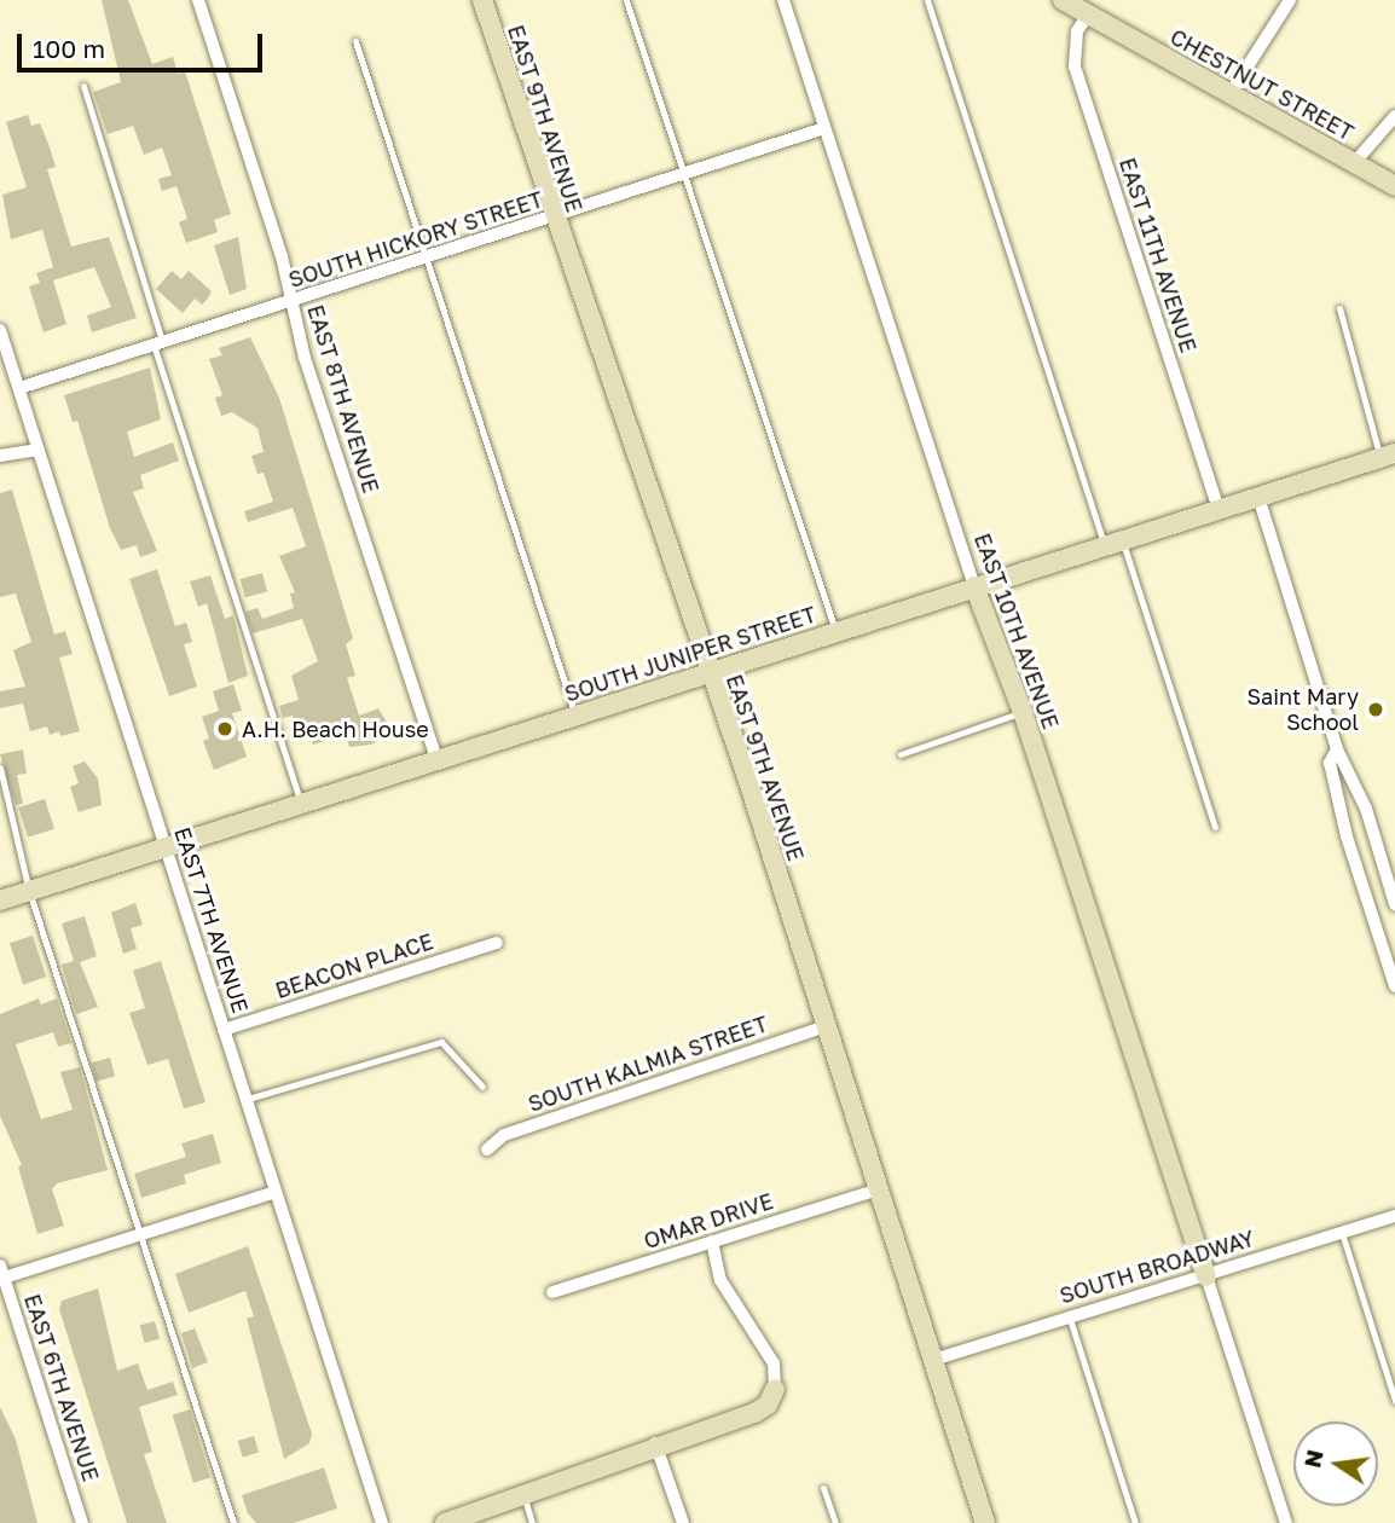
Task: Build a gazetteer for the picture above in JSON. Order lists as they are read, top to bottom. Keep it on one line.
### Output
{"streets":{"street":["CHESTNUT STREET","EAST 9TH AVENUE","SOUTH HICKORY STREET","EAST 11TH AVENUE","EAST 8TH AVENUE","EAST 10TH AVENUE","SOUTH JUNIPER STREET","EAST 7TH AVENUE","BEACON PLACE","SOUTH KALMIA STREET","OMAR DRIVE","SOUTH BROADWAY","EAST 6TH AVENUE"]},"crossings":[["CHESTNUT STREET","EAST 11TH AVENUE"],["EAST 9TH AVENUE","SOUTH HICKORY STREET"],["EAST 9TH AVENUE","SOUTH JUNIPER STREET"],["EAST 9TH AVENUE","SOUTH KALMIA STREET"],["EAST 9TH AVENUE","OMAR DRIVE"],["EAST 9TH AVENUE","SOUTH BROADWAY"],["SOUTH HICKORY STREET","EAST 8TH AVENUE"],["SOUTH HICKORY STREET","EAST 10TH AVENUE"],["SOUTH HICKORY STREET","EAST 7TH AVENUE"],["EAST 11TH AVENUE","SOUTH JUNIPER STREET"],["EAST 8TH AVENUE","SOUTH JUNIPER STREET"],["EAST 10TH AVENUE","SOUTH JUNIPER STREET"],["EAST 10TH AVENUE","SOUTH BROADWAY"],["SOUTH JUNIPER STREET","EAST 7TH AVENUE"],["EAST 7TH AVENUE","BEACON PLACE"]],"places":["Saint Mary School","A.H. Beach House"],"scale_bar":"100 m","north":"left"}
